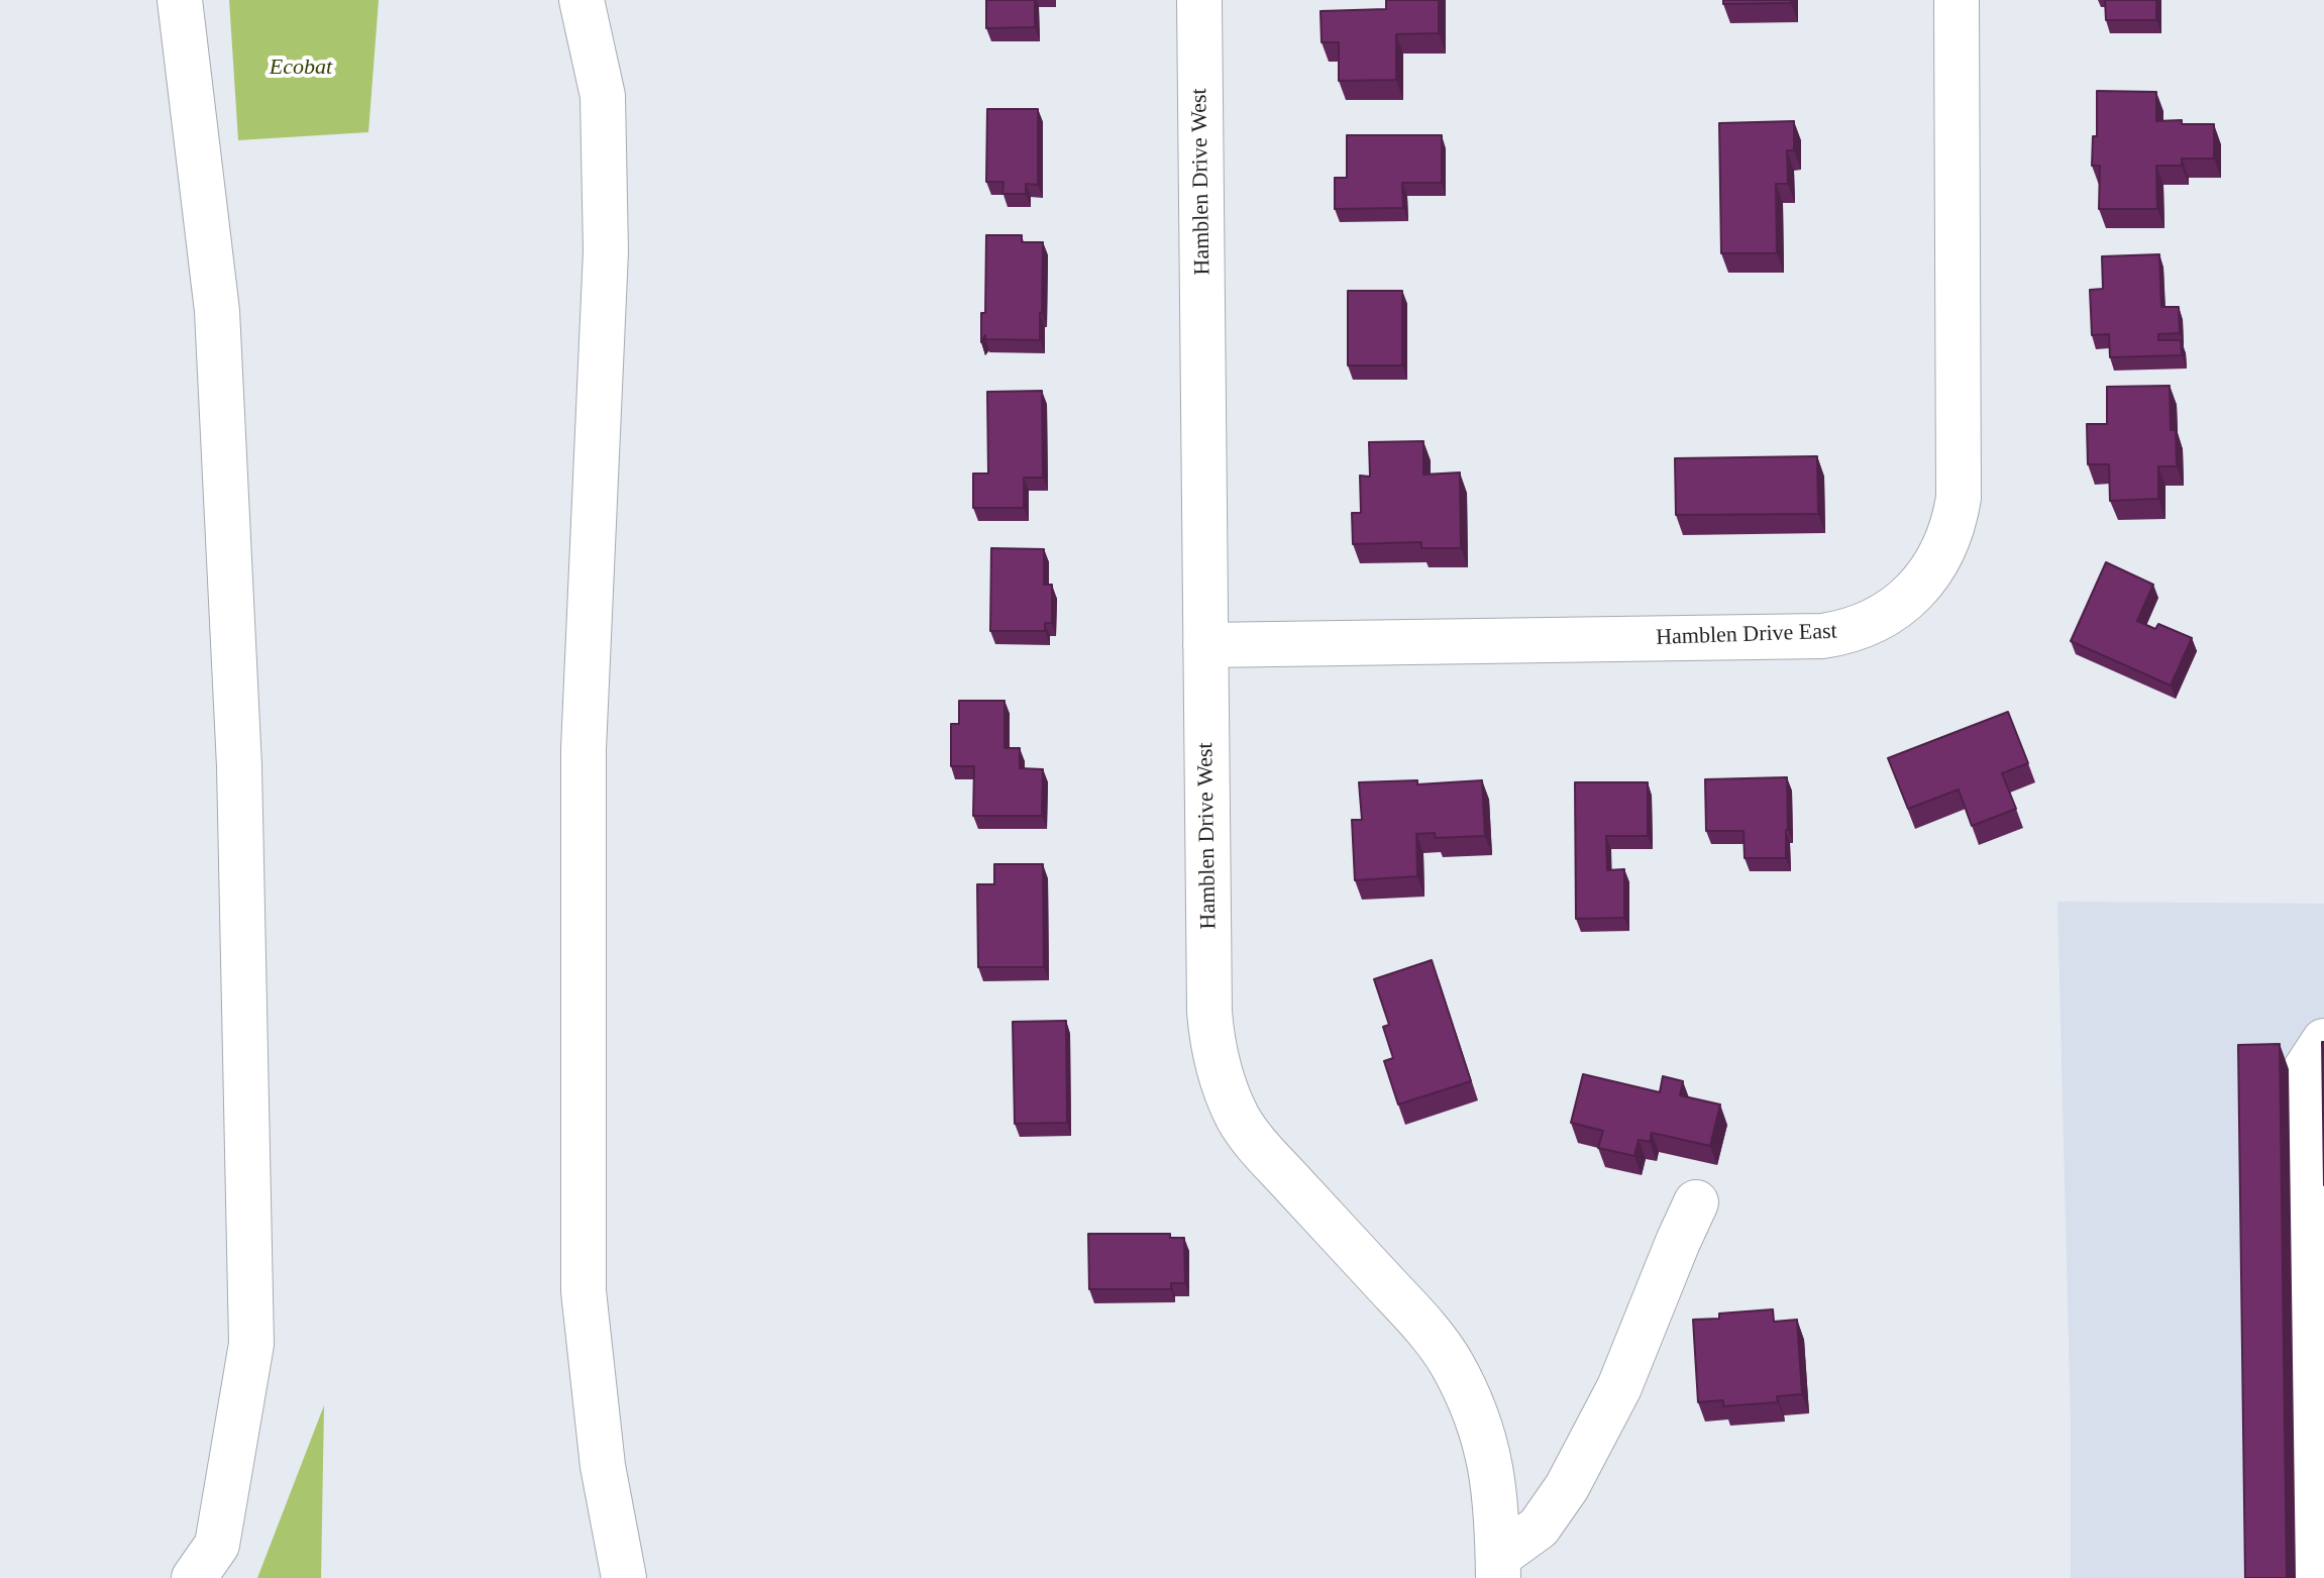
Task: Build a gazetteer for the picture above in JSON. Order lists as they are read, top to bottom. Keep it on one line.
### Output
{"streets":{"street":["Hamblen Drive West","Hamblen Drive East"]},"crossings":[["Hamblen Drive West","Hamblen Drive East"]],"parks":["Ecobat"]}
